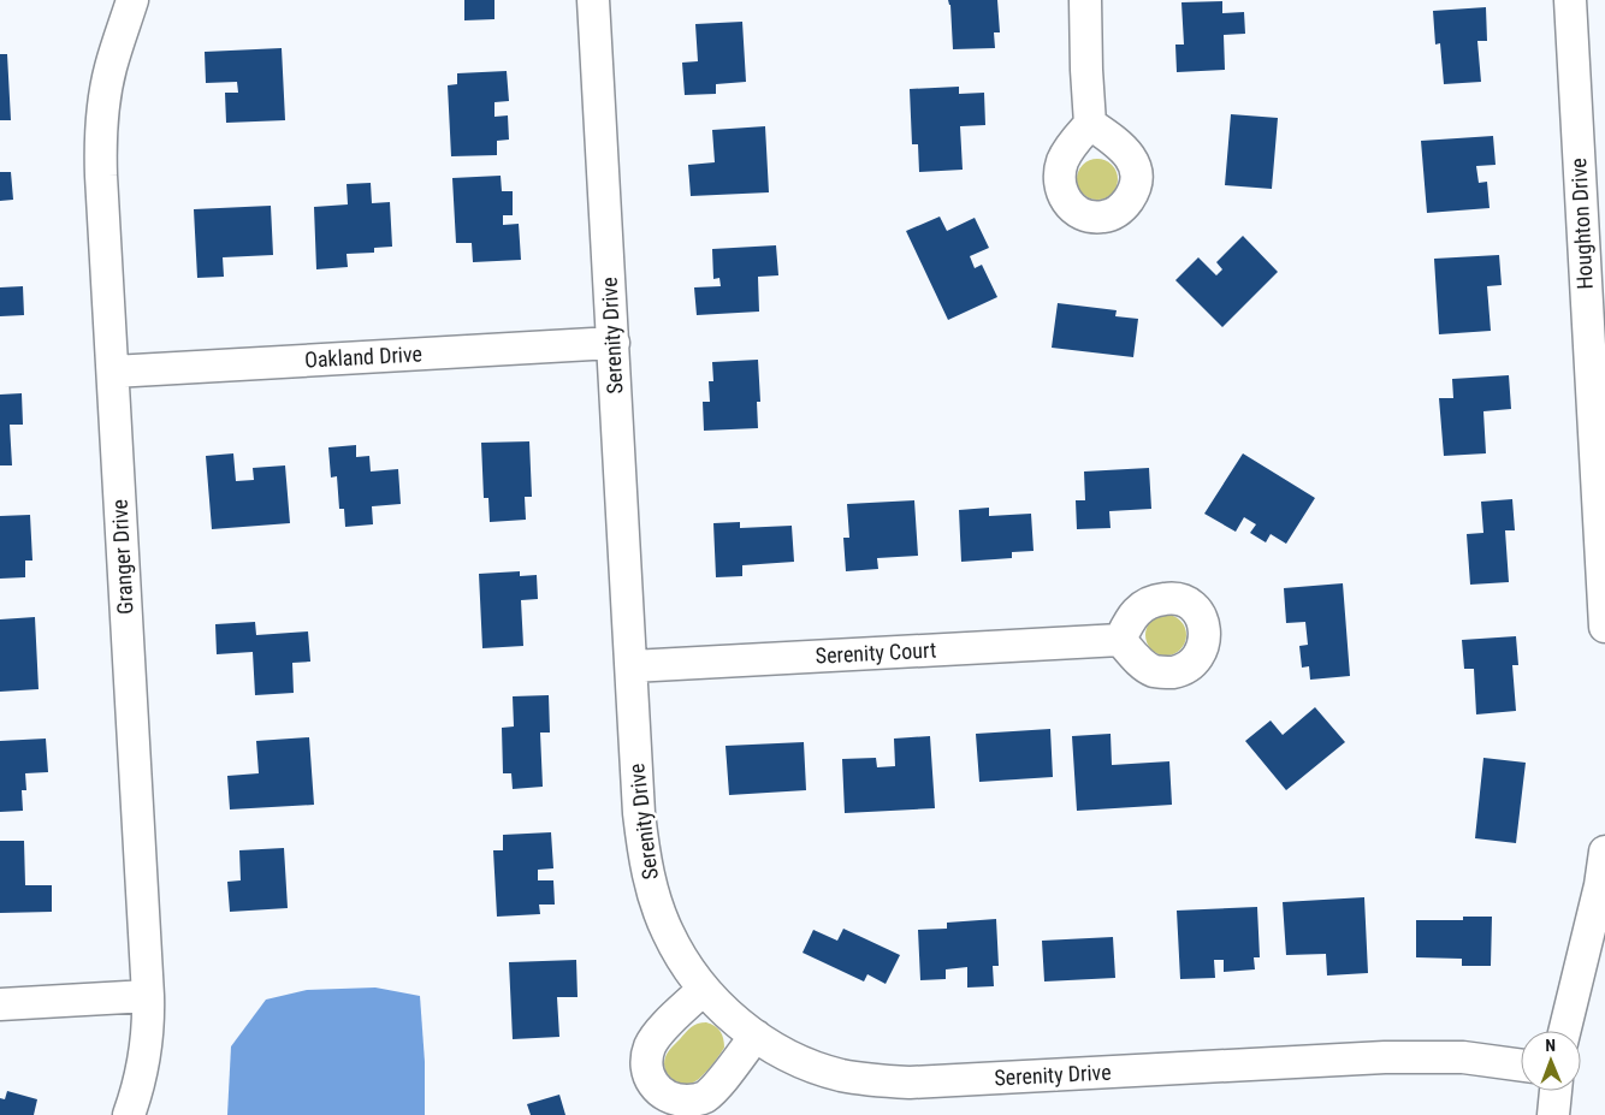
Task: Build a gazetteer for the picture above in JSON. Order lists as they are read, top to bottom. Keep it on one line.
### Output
{"streets":{"street":["Houghton Drive","Serenity Drive","Oakland Drive","Granger Drive","Serenity Court"]},"crossings":[["Serenity Drive","Oakland Drive"],["Serenity Drive","Serenity Court"],["Oakland Drive","Granger Drive"]],"north":"top"}
